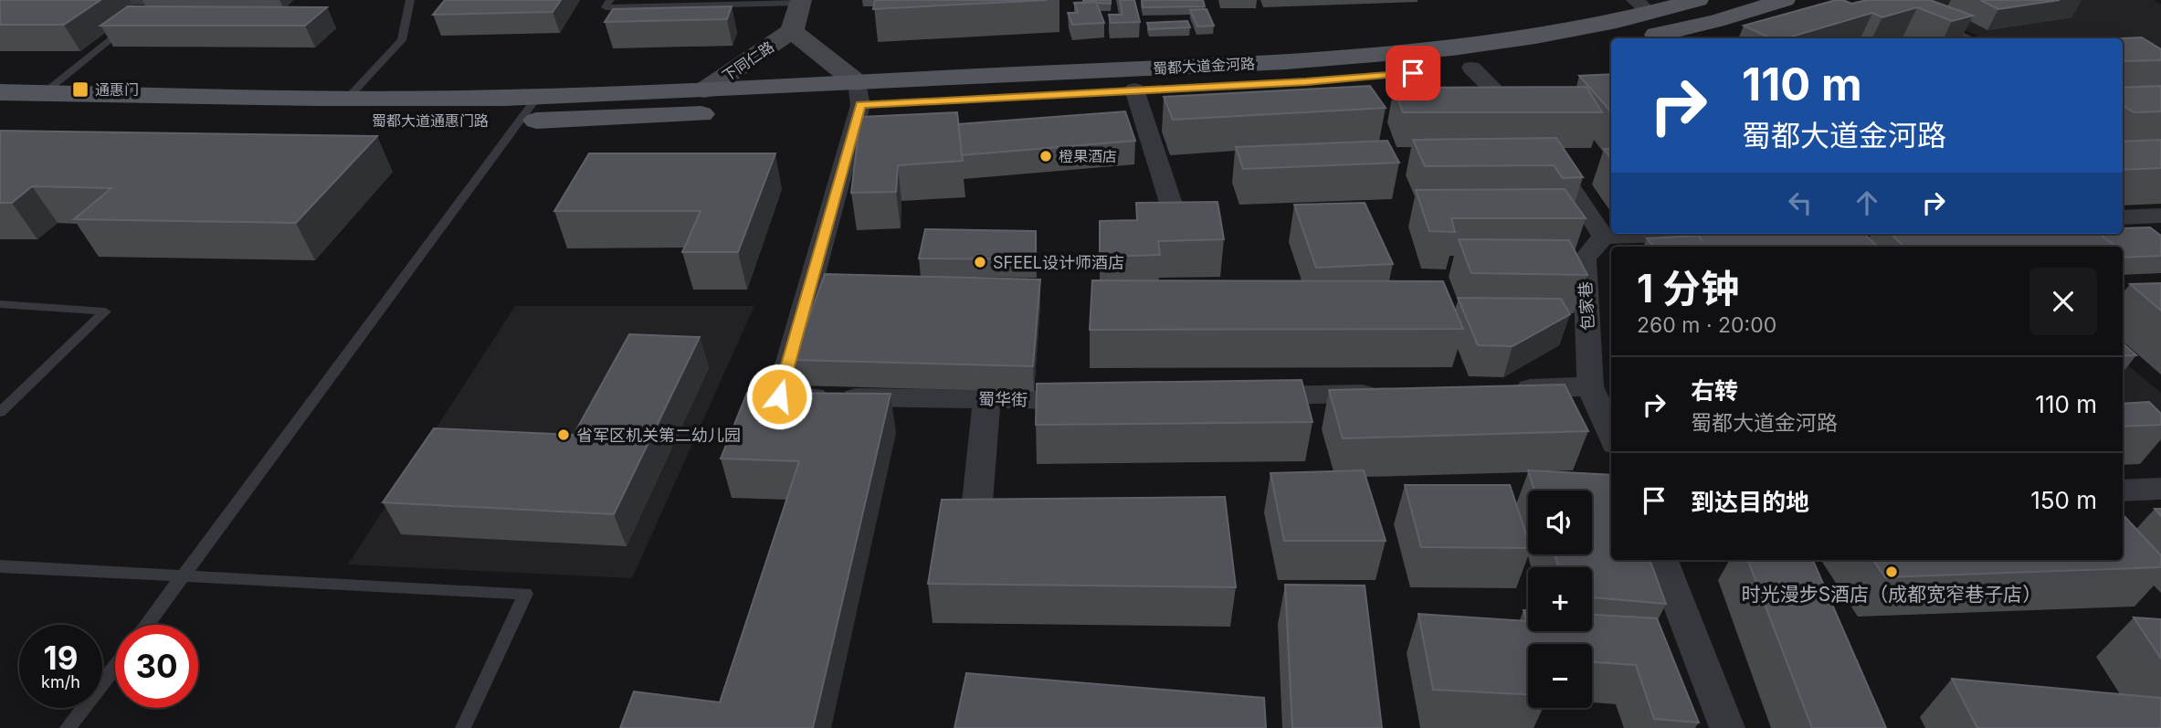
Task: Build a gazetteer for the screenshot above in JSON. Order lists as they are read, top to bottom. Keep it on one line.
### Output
{"streets":{"main road":["蜀都大道金河路","蜀都大道通惠门路"],"street":["下同仁路","包家巷","蜀华街"]},"crossings":[["下同仁路","蜀都大道通惠门路"],["蜀都大道金河路","蜀都大道通惠门路"],["蜀都大道金河路","蜀华街"],["蜀都大道通惠门路","蜀华街"]],"places":{"transit":["通惠门"],"other":["橙果酒店","SFEEL设计师酒店","省军区机关第二幼儿园","时光漫步S酒店（成都宽窄巷子店）"]},"page":{"turn":["110 m","蜀都大道金河路"],"heading":["1 分钟","260 m · 20:00"],"list":[{"name":"右转","note":"蜀都大道金河路","value":"110 m"},{"name":"到达目的地","value":"150 m"}],"map_buttons":["+","−"],"speed":"19 km/h","limit":"30"}}
